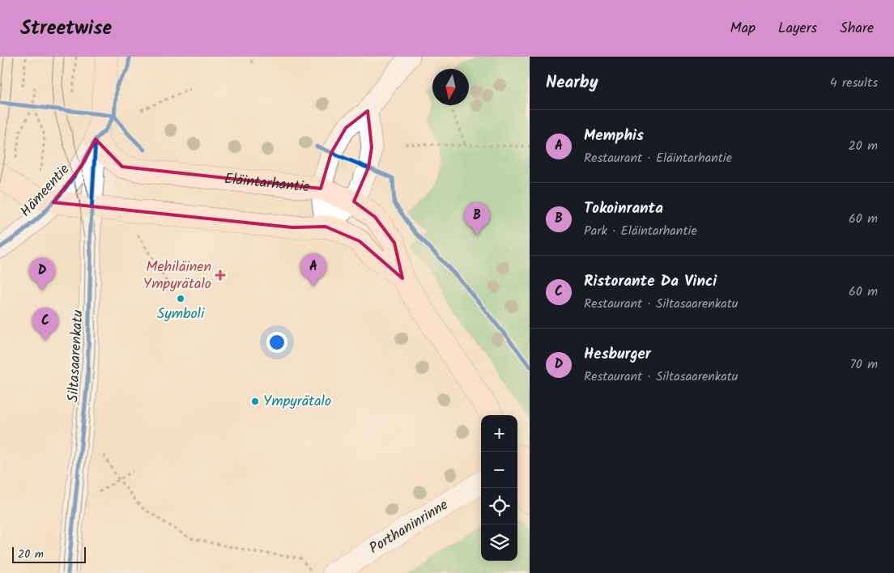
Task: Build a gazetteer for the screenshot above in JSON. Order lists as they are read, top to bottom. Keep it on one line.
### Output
{"streets":{"main road":["Eläintarhantie","Siltasaarenkatu"],"street":["Hämeentie","Porthaninrinne"]},"crossings":[["Eläintarhantie","Hämeentie"],["Eläintarhantie","Siltasaarenkatu"],["Hämeentie","Siltasaarenkatu"]],"places":{"health":["Mehiläinen Ympyrätalo"],"other":["Symboli","Ympyrätalo"]},"scale_bar":"20 m","north":"bottom","page":{"header":"Streetwise","nav":["Map","Layers","Share"],"heading":["Nearby","4 results"],"list":[{"mark":"A","name":"Memphis","note":"Restaurant · Eläintarhantie","value":"20 m"},{"mark":"B","name":"Tokoinranta","note":"Park · Eläintarhantie","value":"60 m"},{"mark":"C","name":"Ristorante Da Vinci","note":"Restaurant · Siltasaarenkatu","value":"60 m"},{"mark":"D","name":"Hesburger","note":"Restaurant · Siltasaarenkatu","value":"70 m"}],"pins":["B","A","D","C"],"map_buttons":["+","−"],"scale":"20 m"}}
